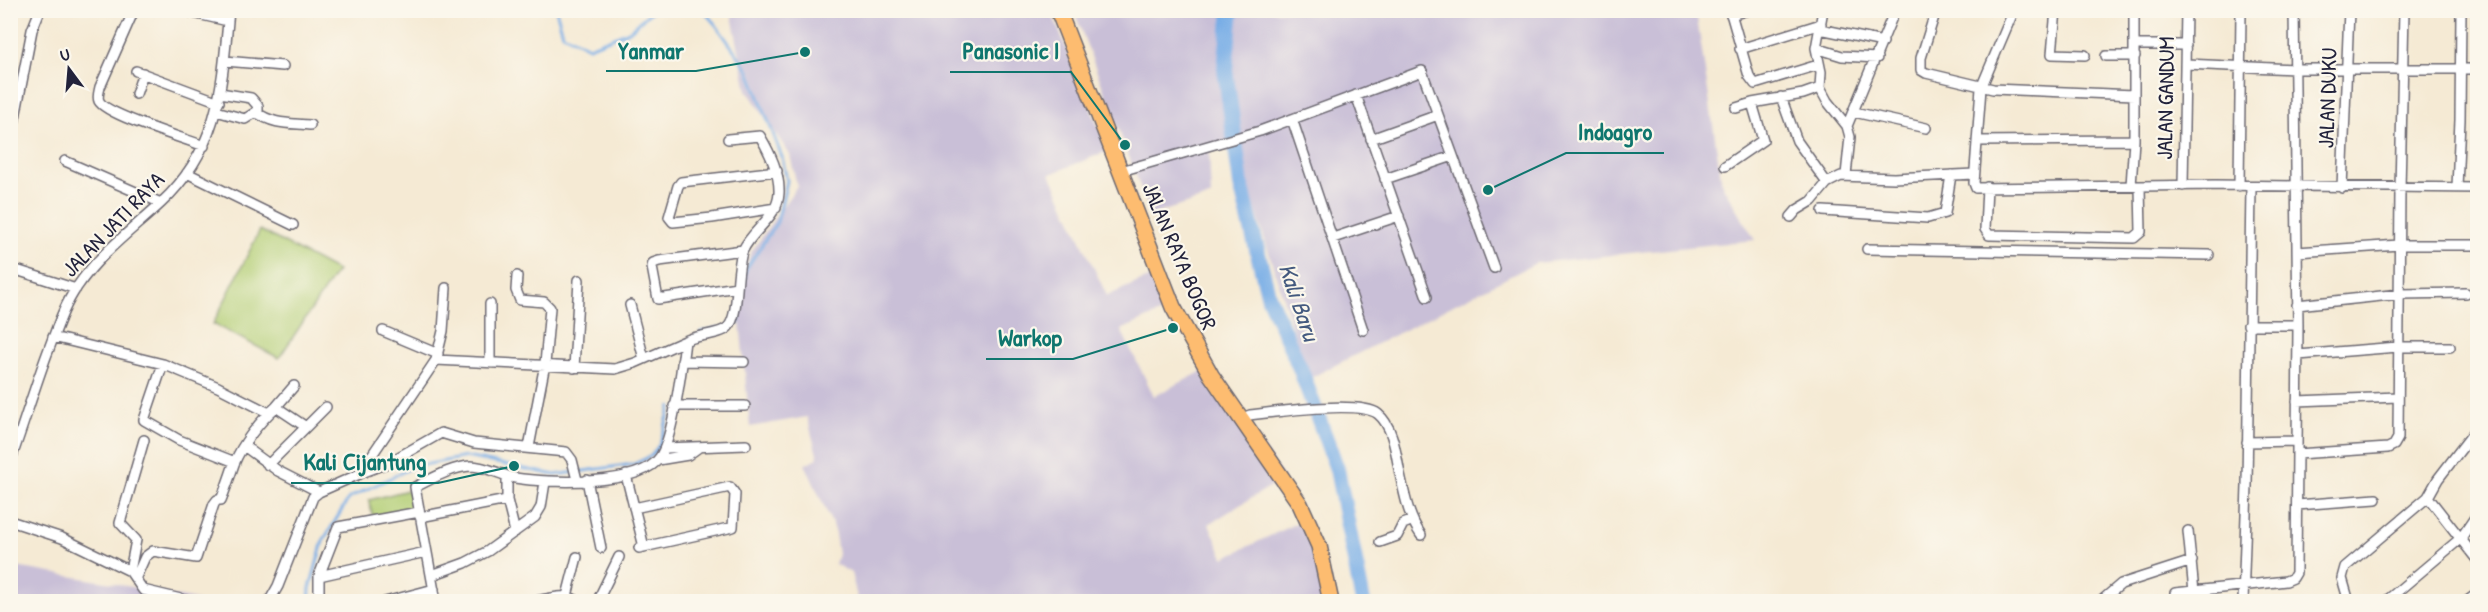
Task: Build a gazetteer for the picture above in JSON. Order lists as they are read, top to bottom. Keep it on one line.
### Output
{"streets":{"highway":["JALAN RAYA BOGOR"],"street":["JALAN GANDUM","JALAN DUKU","JALAN JATI RAYA"]},"water":["Kali Baru"],"places":["Yanmar","Panasonic I","Indoagro","Warkop","Kali Cijantung"],"north":"top"}
